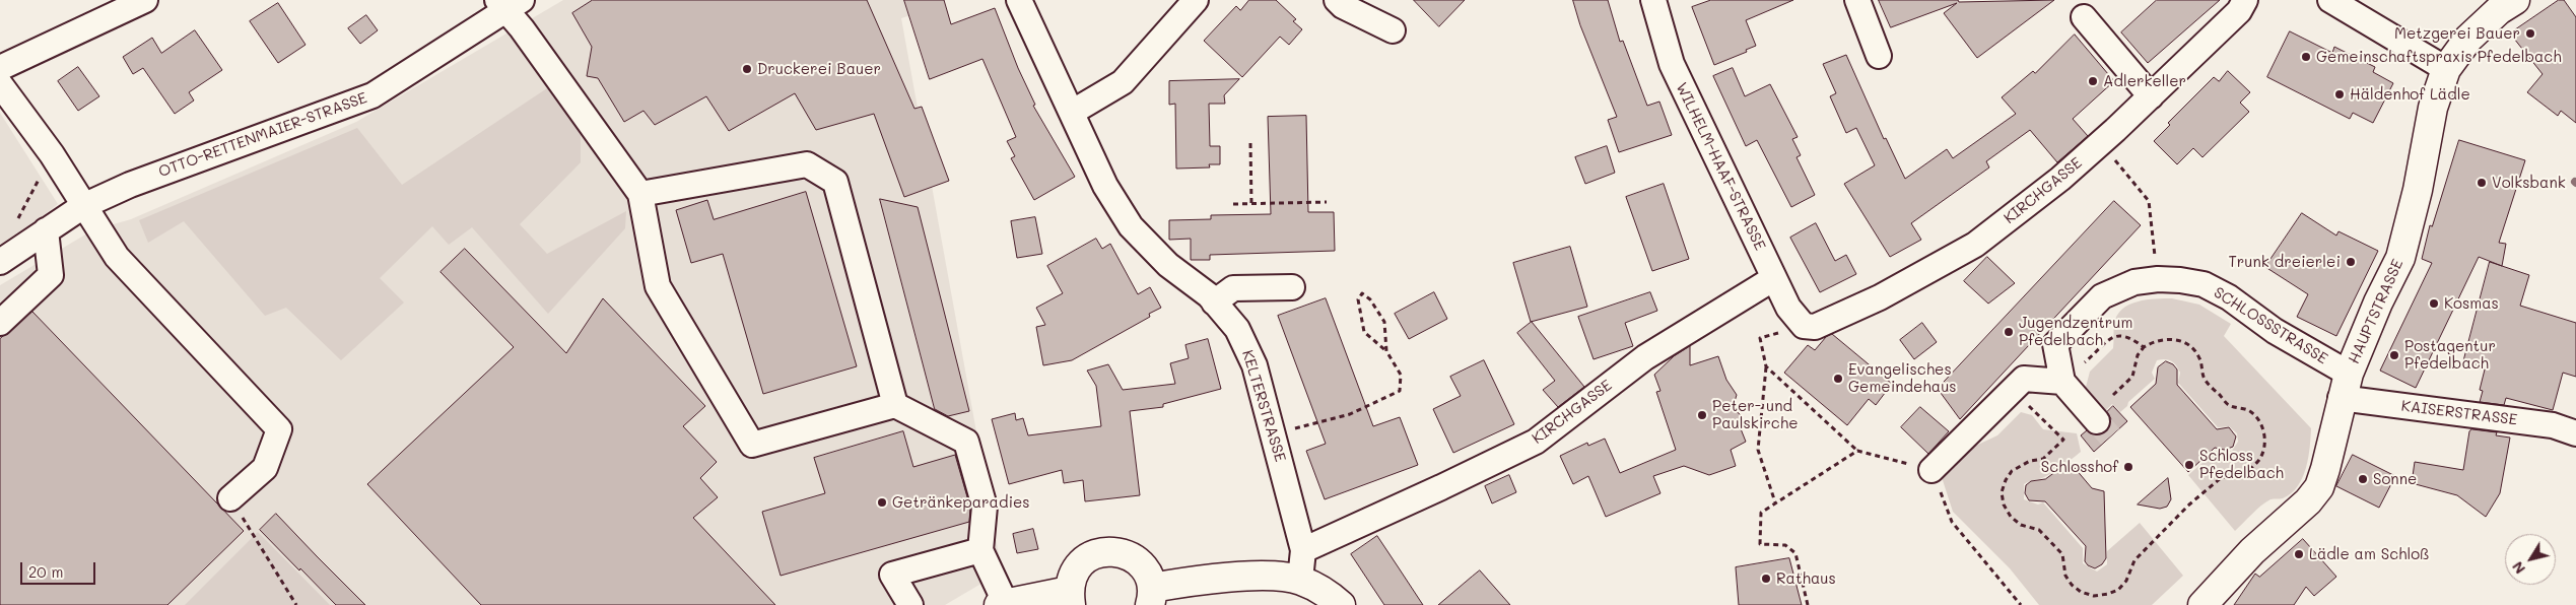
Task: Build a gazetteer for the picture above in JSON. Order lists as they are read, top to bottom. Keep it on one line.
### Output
{"streets":{"main road":["HAUPTSTRASSE"],"street":["OTTO-RETTENMAIER-STRASSE","WILHELM-HAAF-STRASSE","KIRCHGASSE","SCHLOSSSTRASSE","KELTERSTRASSE","KAISERSTRASSE"]},"crossings":[["WILHELM-HAAF-STRASSE","KIRCHGASSE"],["KIRCHGASSE","KELTERSTRASSE"],["HAUPTSTRASSE","SCHLOSSSTRASSE"],["HAUPTSTRASSE","KAISERSTRASSE"],["SCHLOSSSTRASSE","KAISERSTRASSE"]],"places":["Metzgerei Bauer","Gemeinschaftspraxis Pfedelbach","Druckerei Bauer","Adlerkeller","Häldenhof Lädle","Volksbank","Trunk dreierlei","Kosmas","Jugendzentrum Pfedelbach","Postagentur Pfedelbach","Evangelisches Gemeindehaus","Peter- und Paulskirche","Schloss Pfedelbach","Schlosshof","Sonne","Getränkeparadies","Lädle am Schloß","Rathaus"],"scale_bar":"20 m","north":"bottom left"}
